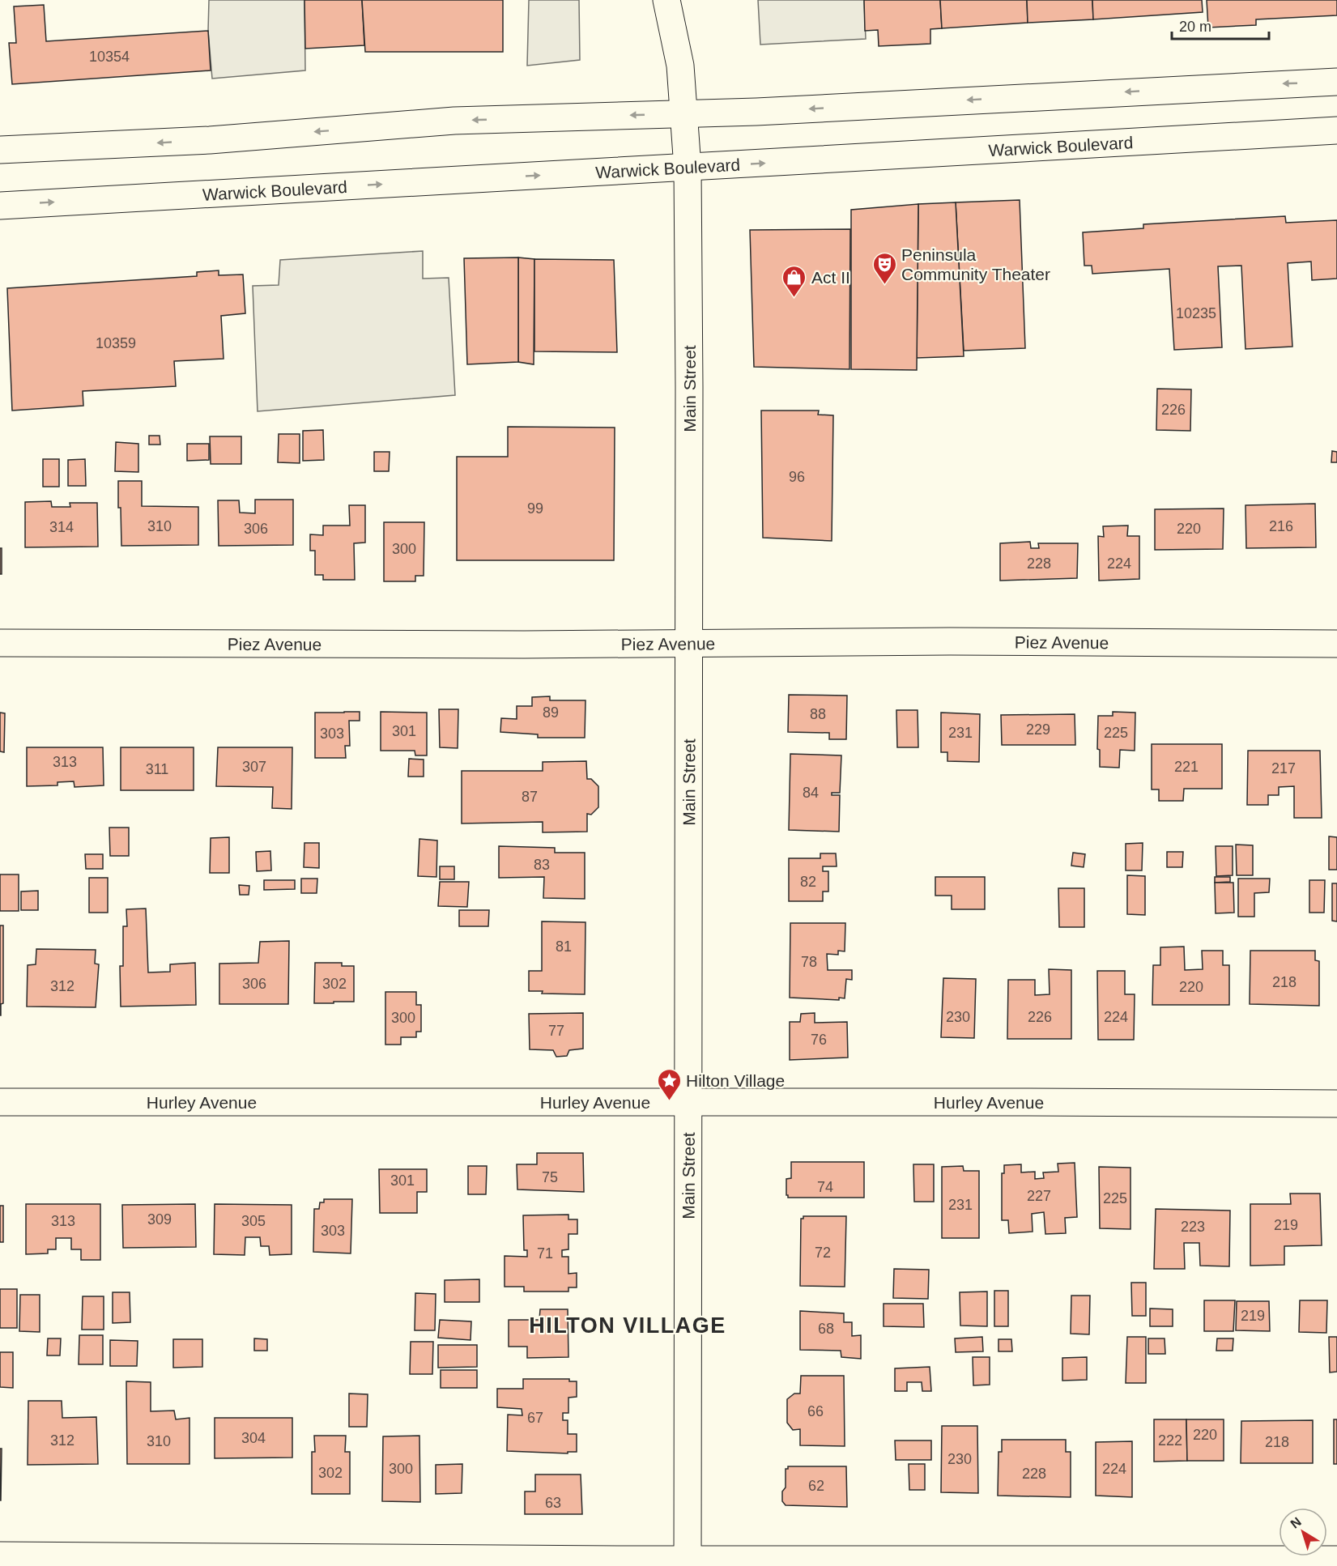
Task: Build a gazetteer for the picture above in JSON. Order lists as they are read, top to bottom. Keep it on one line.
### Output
{"streets":{"street":["Warwick Boulevard","Main Street","Piez Avenue","Hurley Avenue"]},"crossings":[["Warwick Boulevard","Main Street"],["Main Street","Piez Avenue"],["Main Street","Hurley Avenue"]],"districts":["HILTON VILLAGE"],"places":{"theatre":["Peninsula Community Theater"],"shop":["Act II"],"place":["Hilton Village"]},"house_numbers":["10354","10235","10359","226","96","99","310","216","314","306","220","300","228","224","89","88","229","301","231","225","303","313","307","221","217","311","84","87","83","82","81","78","218","306","302","312","220","230","226","224","300","77","76","75","301","74","227","225","231","309","313","305","219","223","303","72","71","219","68","66","67","220","304","312","222","310","218","230","300","224","302","228","62","63"],"scale_bar":"20 m","north":"top left"}
